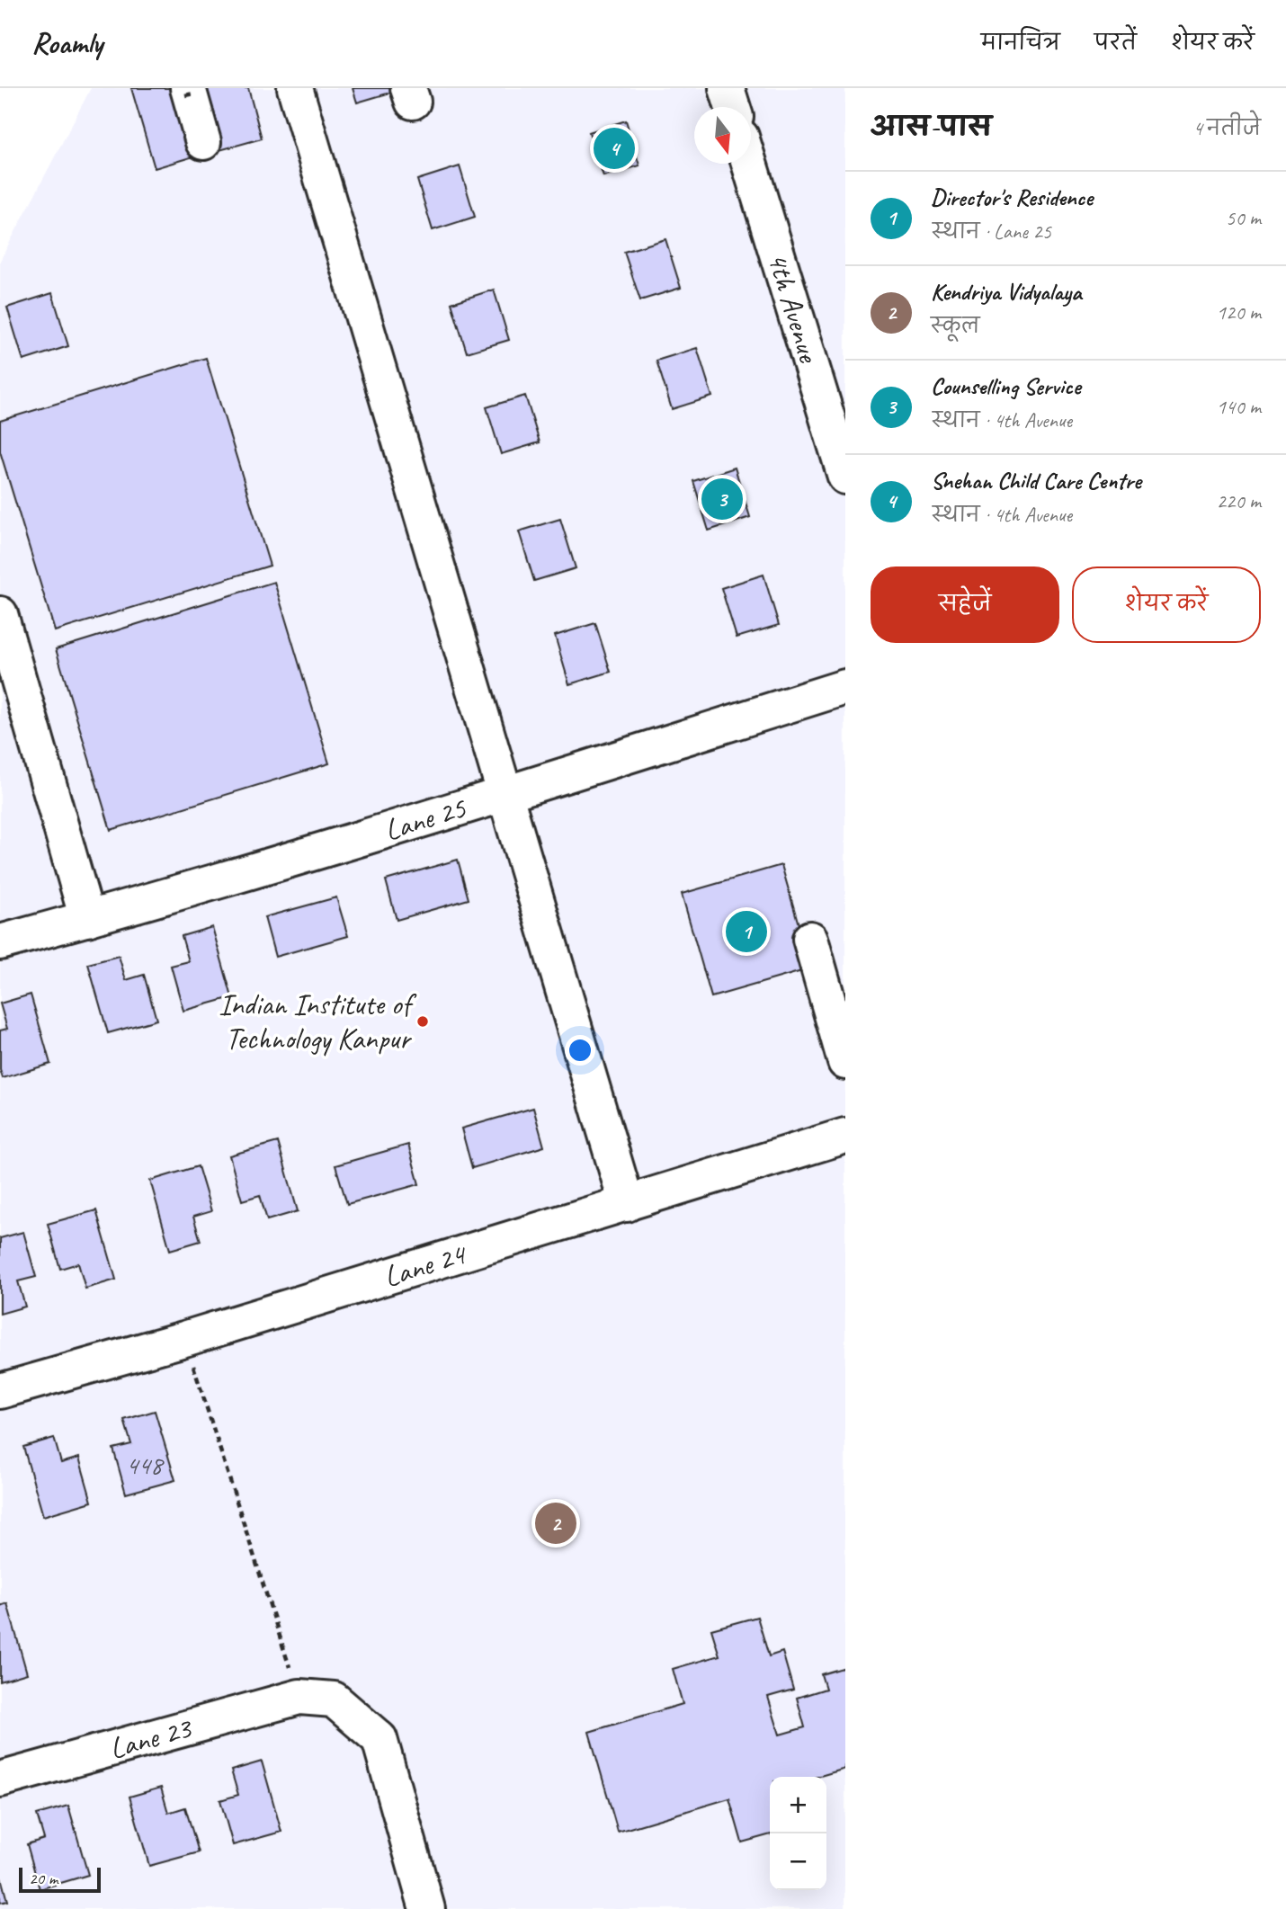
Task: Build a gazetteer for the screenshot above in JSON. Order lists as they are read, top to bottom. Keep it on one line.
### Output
{"streets":{"street":["4th Avenue","Lane 25","Lane 24","Lane 23"]},"places":["Indian Institute of Technology Kanpur"],"house_numbers":["448"],"scale_bar":"20 m","north":"bottom","page":{"header":"Roamly","nav":["मानचित्र","परतें","शेयर करें"],"heading":["आस-पास","4 नतीजे"],"pins":["4","3","1","2"],"list":[{"mark":"1","name":"Director's Residence","note":"स्थान · Lane 25","value":"50 m"},{"mark":"2","name":"Kendriya Vidyalaya","note":"स्कूल","value":"120 m"},{"mark":"3","name":"Counselling Service","note":"स्थान · 4th Avenue","value":"140 m"},{"mark":"4","name":"Snehan Child Care Centre","note":"स्थान · 4th Avenue","value":"220 m"}],"buttons":["सहेजें","शेयर करें"],"map_buttons":["+","−"],"scale":"20 m"}}
